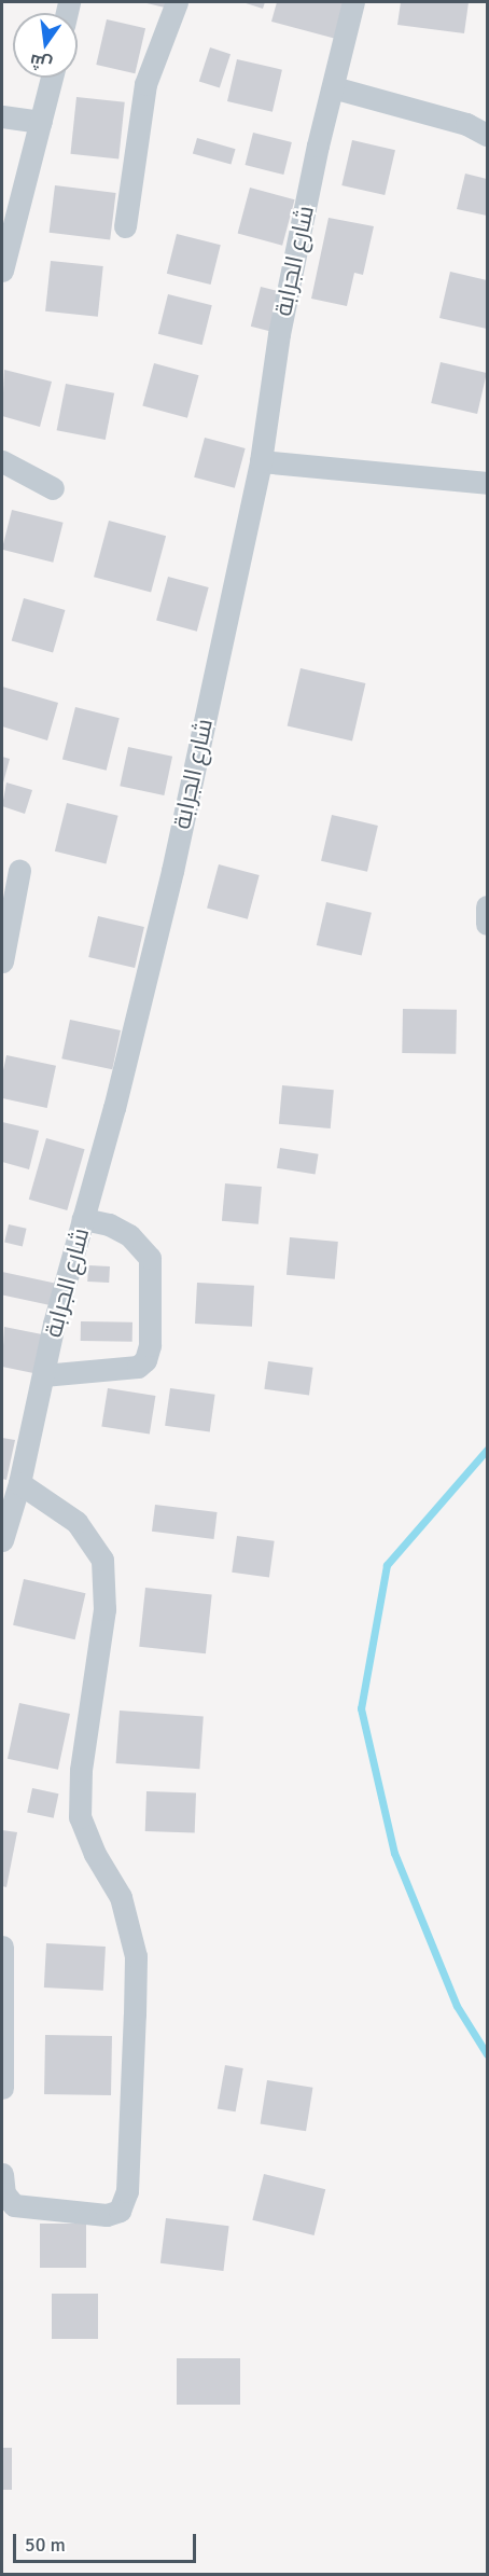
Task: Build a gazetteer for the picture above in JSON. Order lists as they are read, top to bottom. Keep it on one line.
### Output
{"streets":{"street":["شارع الجرابة"]},"scale_bar":"50 m","north":"bottom"}
